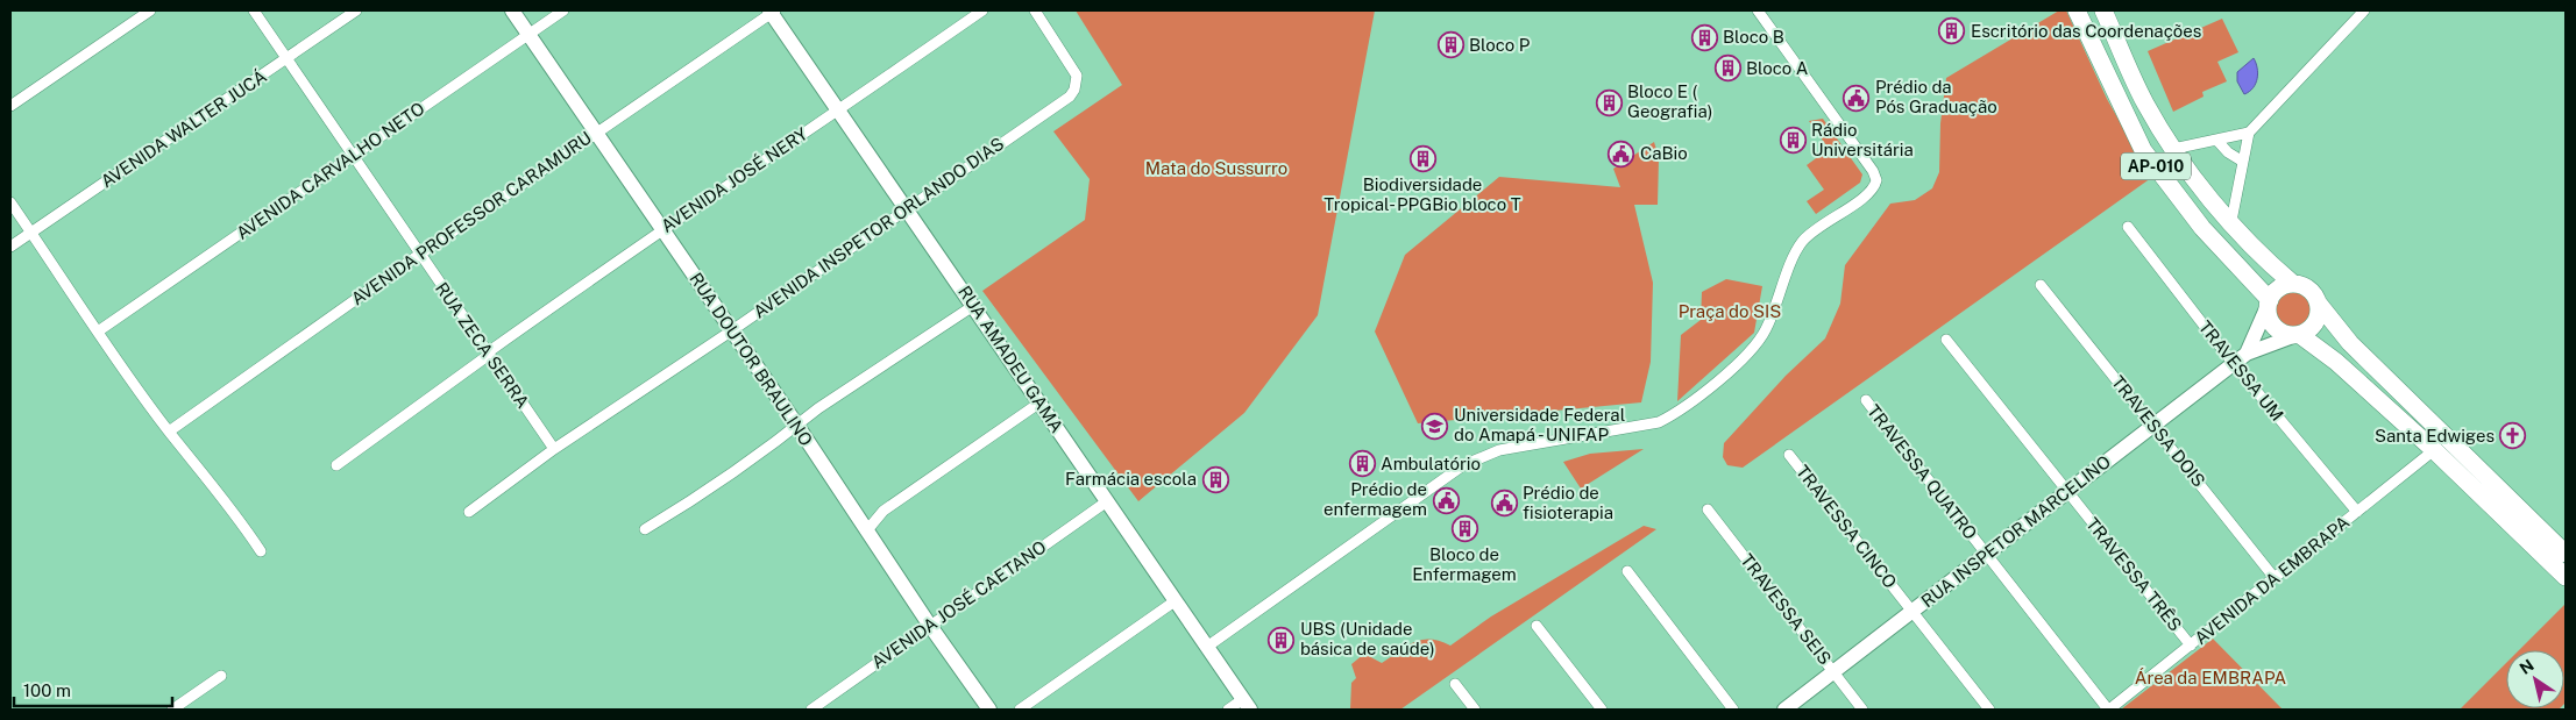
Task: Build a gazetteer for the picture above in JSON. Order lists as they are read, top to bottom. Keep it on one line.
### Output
{"streets":{"main road":["AP-010"],"street":["AVENIDA WALTER JUCÁ","AVENIDA CARVALHO NETO","AVENIDA JOSÉ NERY","AVENIDA PROFESSOR CARAMURU","AVENIDA INSPETOR ORLANDO DIAS","RUA ZECA SERRA","RUA DOUTOR BRAULINO","RUA AMADEU GAMA","TRAVESSA UM","TRAVESSA DOIS","TRAVESSA QUATRO","TRAVESSA CINCO","RUA INSPETOR MARCELINO","TRAVESSA TRÊS","AVENIDA DA EMBRAPA","AVENIDA JOSÉ CAETANO","TRAVESSA SEIS"]},"crossings":[["AVENIDA WALTER JUCÁ","RUA ZECA SERRA"],["AP-010","RUA INSPETOR MARCELINO"],["AP-010","AVENIDA DA EMBRAPA"],["AVENIDA CARVALHO NETO","RUA ZECA SERRA"],["AVENIDA CARVALHO NETO","RUA DOUTOR BRAULINO"],["AVENIDA JOSÉ NERY","RUA ZECA SERRA"],["AVENIDA JOSÉ NERY","RUA DOUTOR BRAULINO"],["AVENIDA JOSÉ NERY","RUA AMADEU GAMA"],["AVENIDA PROFESSOR CARAMURU","RUA ZECA SERRA"],["AVENIDA PROFESSOR CARAMURU","RUA DOUTOR BRAULINO"],["AVENIDA PROFESSOR CARAMURU","RUA AMADEU GAMA"],["AVENIDA INSPETOR ORLANDO DIAS","RUA ZECA SERRA"],["AVENIDA INSPETOR ORLANDO DIAS","RUA DOUTOR BRAULINO"],["AVENIDA INSPETOR ORLANDO DIAS","RUA AMADEU GAMA"],["RUA DOUTOR BRAULINO","AVENIDA JOSÉ CAETANO"],["RUA AMADEU GAMA","AVENIDA JOSÉ CAETANO"],["TRAVESSA UM","RUA INSPETOR MARCELINO"],["TRAVESSA UM","AVENIDA DA EMBRAPA"],["TRAVESSA DOIS","RUA INSPETOR MARCELINO"],["TRAVESSA DOIS","AVENIDA DA EMBRAPA"],["TRAVESSA QUATRO","RUA INSPETOR MARCELINO"],["TRAVESSA QUATRO","AVENIDA DA EMBRAPA"],["TRAVESSA CINCO","RUA INSPETOR MARCELINO"],["RUA INSPETOR MARCELINO","TRAVESSA TRÊS"],["RUA INSPETOR MARCELINO","TRAVESSA SEIS"],["TRAVESSA TRÊS","AVENIDA DA EMBRAPA"]],"parks":["Mata do Sussurro","Praça do SIS","Área da EMBRAPA"],"places":{"building":["Escritório das Coordenações","Bloco B","Bloco P","Bloco A","Bloco E ( Geografia)","Rádio Universitária","Biodiversidade Tropical- PPGBio bloco T","Ambulatório","Farmácia escola","Bloco de Enfermagem","UBS (Unidade básica de saúde)"],"public building":["Prédio da Pós Graduação","CaBio","Prédio de enfermagem","Prédio de fisioterapia"],"school or university":["Universidade Federal do Amapá - UNIFAP"],"church":["Santa Edwiges"]},"scale_bar":"100 m","north":"top left"}
